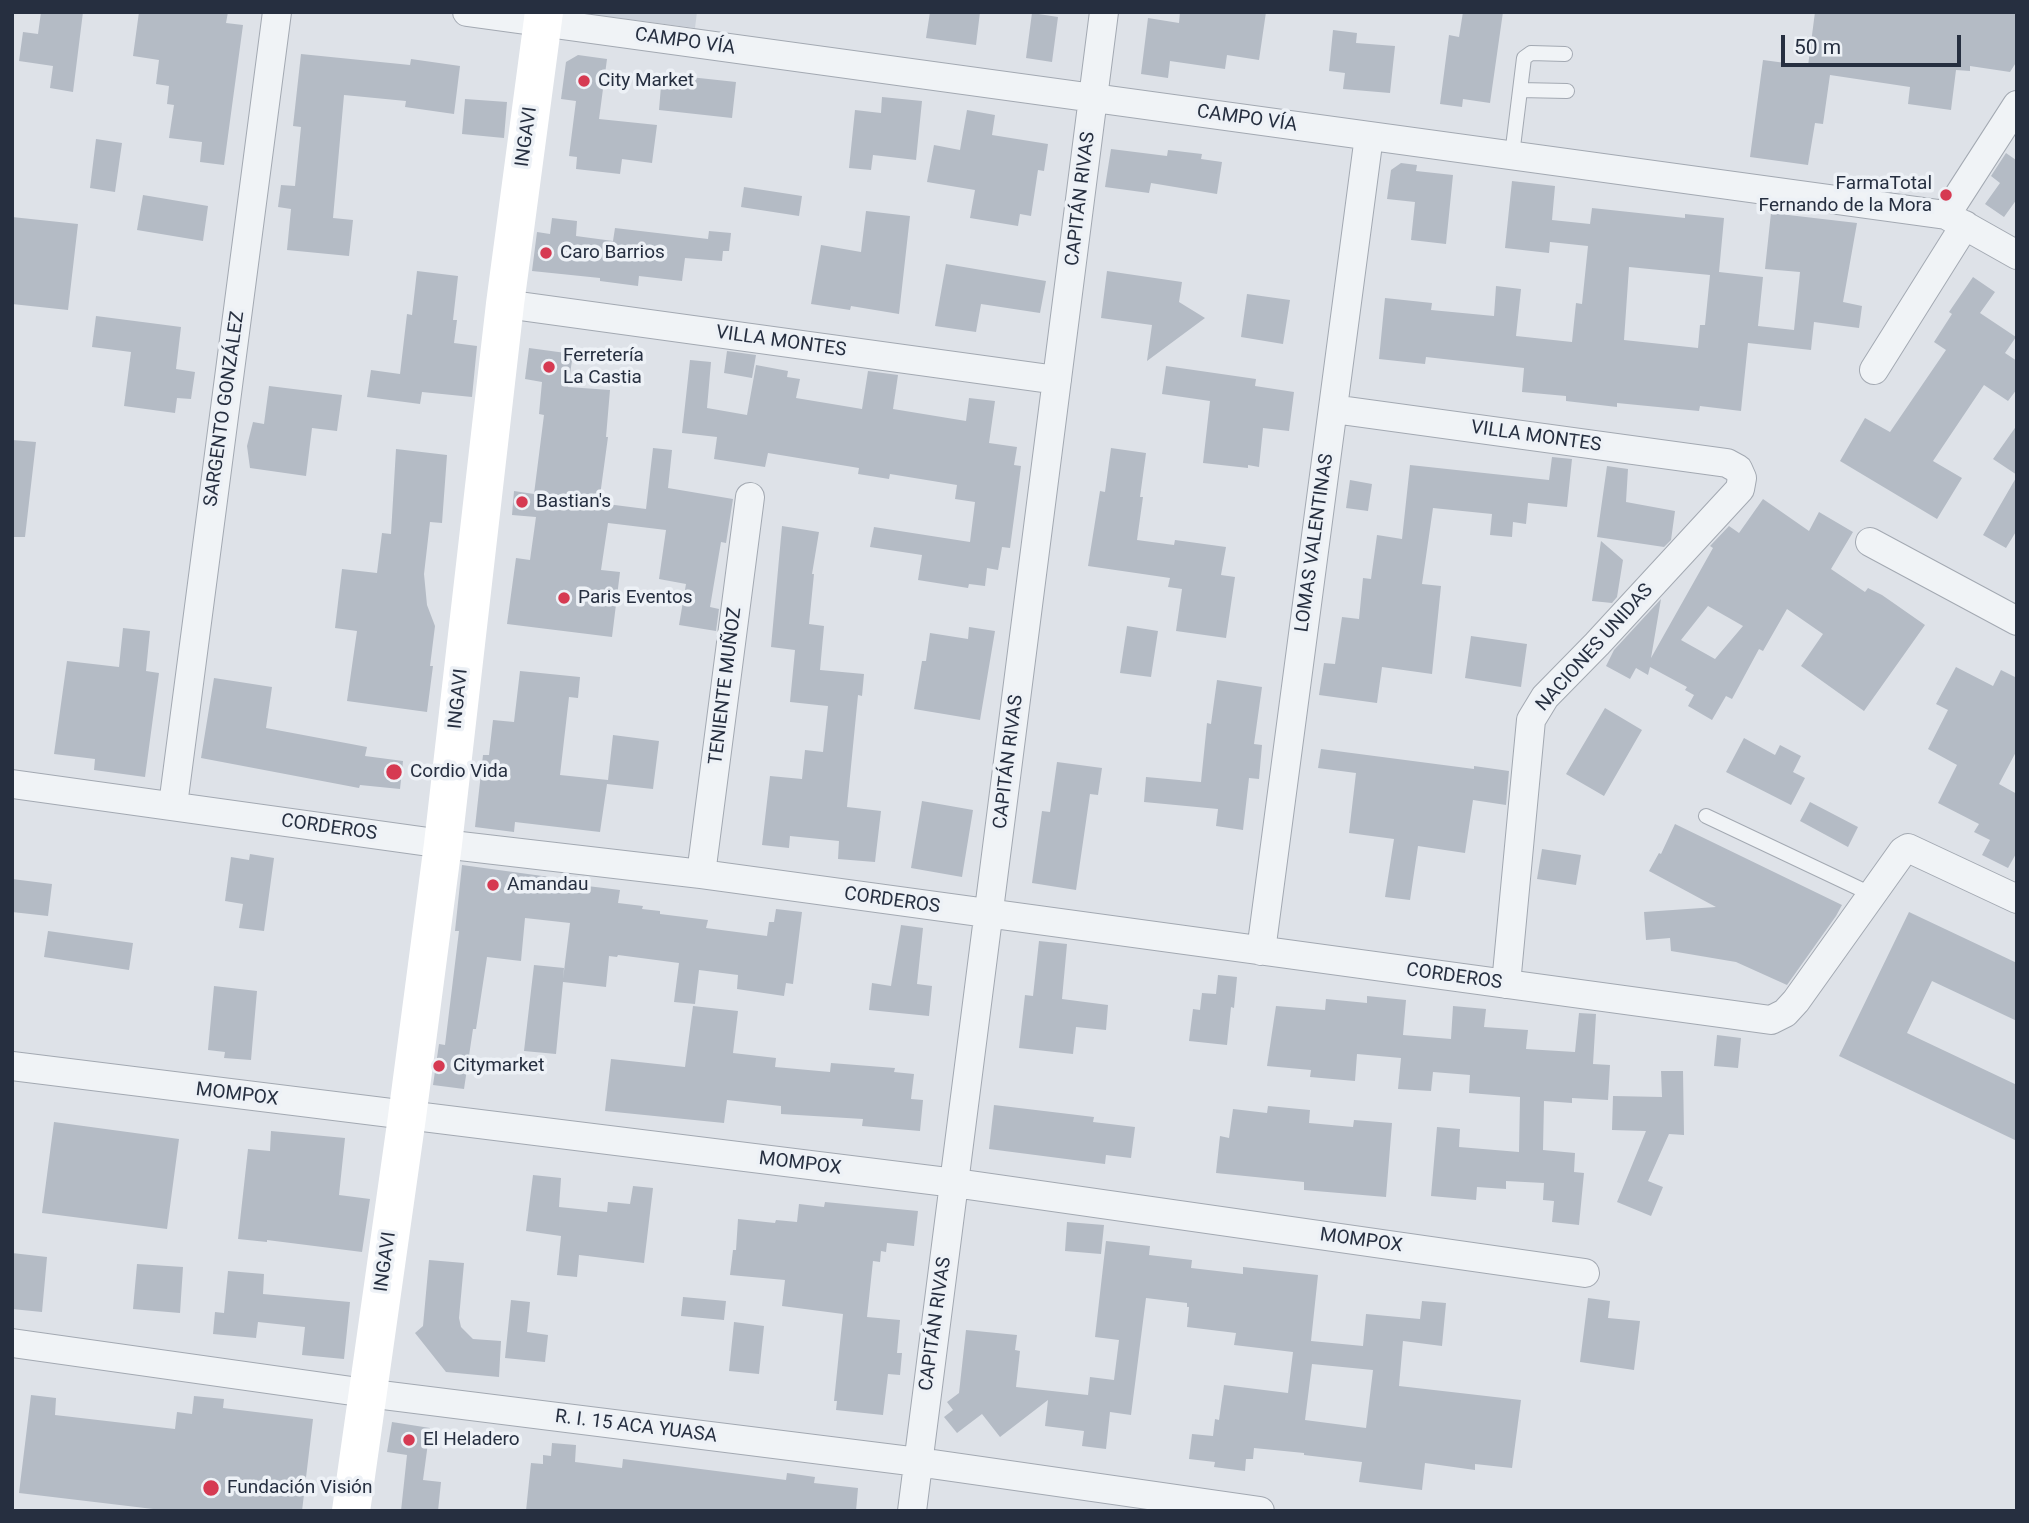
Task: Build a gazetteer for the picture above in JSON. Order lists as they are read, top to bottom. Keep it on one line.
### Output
{"streets":{"main road":["INGAVI"],"street":["CAMPO VÍA","CAPITÁN RIVAS","VILLA MONTES","SARGENTO GONZÁLEZ","LOMAS VALENTINAS","NACIONES UNIDAS","TENIENTE MUÑOZ","CORDEROS","MOMPOX","R. I. 15 ACA YUASA"]},"crossings":[["CAMPO VÍA","INGAVI"],["CAMPO VÍA","CAPITÁN RIVAS"],["CAMPO VÍA","LOMAS VALENTINAS"],["INGAVI","VILLA MONTES"],["INGAVI","CORDEROS"],["INGAVI","MOMPOX"],["INGAVI","R. I. 15 ACA YUASA"],["CAPITÁN RIVAS","VILLA MONTES"],["CAPITÁN RIVAS","CORDEROS"],["CAPITÁN RIVAS","MOMPOX"],["CAPITÁN RIVAS","R. I. 15 ACA YUASA"],["VILLA MONTES","LOMAS VALENTINAS"],["VILLA MONTES","NACIONES UNIDAS"],["SARGENTO GONZÁLEZ","CORDEROS"],["LOMAS VALENTINAS","CORDEROS"],["NACIONES UNIDAS","CORDEROS"],["TENIENTE MUÑOZ","CORDEROS"]],"places":["City Market","FarmaTotal Fernando de la Mora","Caro Barrios","Ferretería La Castia","Bastian's","Paris Eventos","Cordio Vida","Amandau","Citymarket","El Heladero","Fundación Visión"],"scale_bar":"50 m"}
